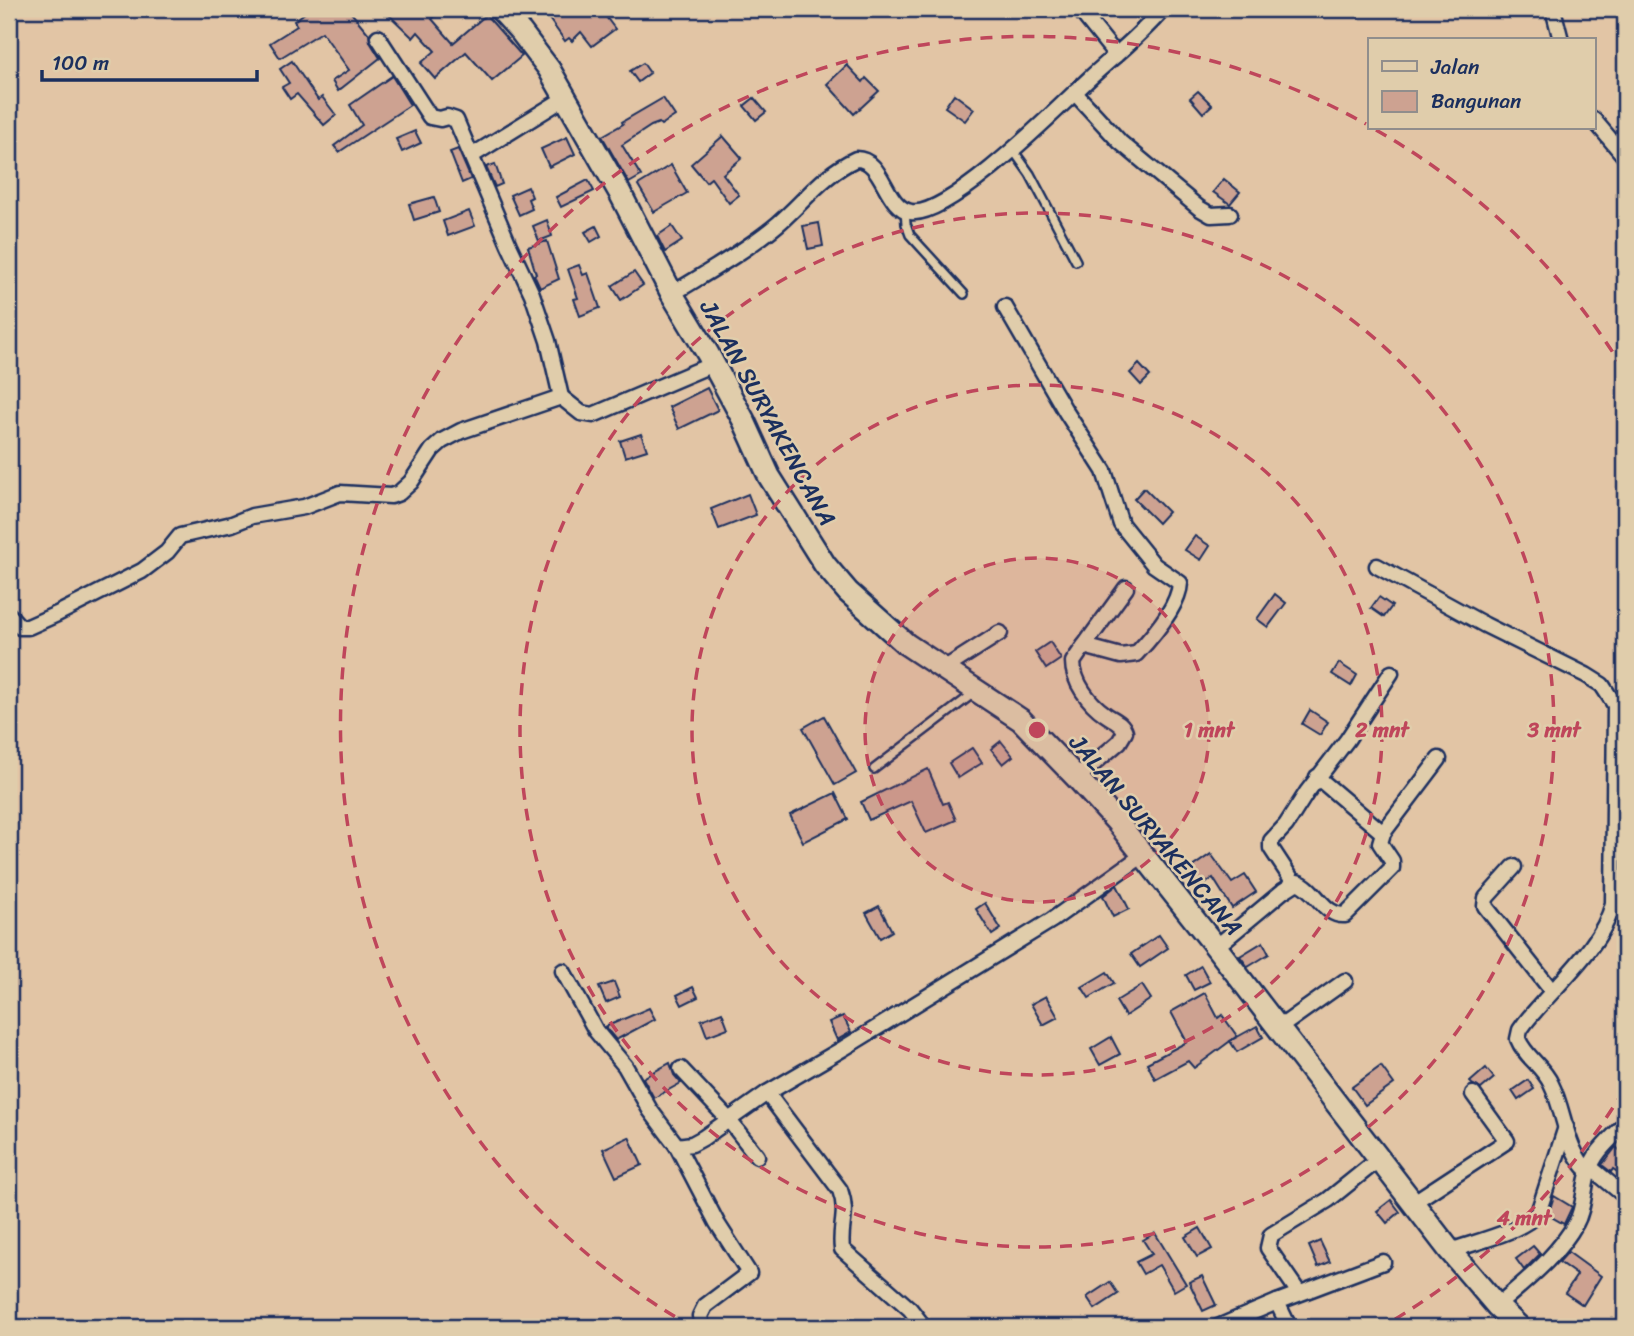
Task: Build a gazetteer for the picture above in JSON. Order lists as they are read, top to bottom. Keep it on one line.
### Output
{"streets":{"street":["JALAN SURYAKENCANA"]},"legend":["Jalan","Bangunan"],"scale_bar":"100 m","rings":["1 mnt","2 mnt","3 mnt","4 mnt"]}
